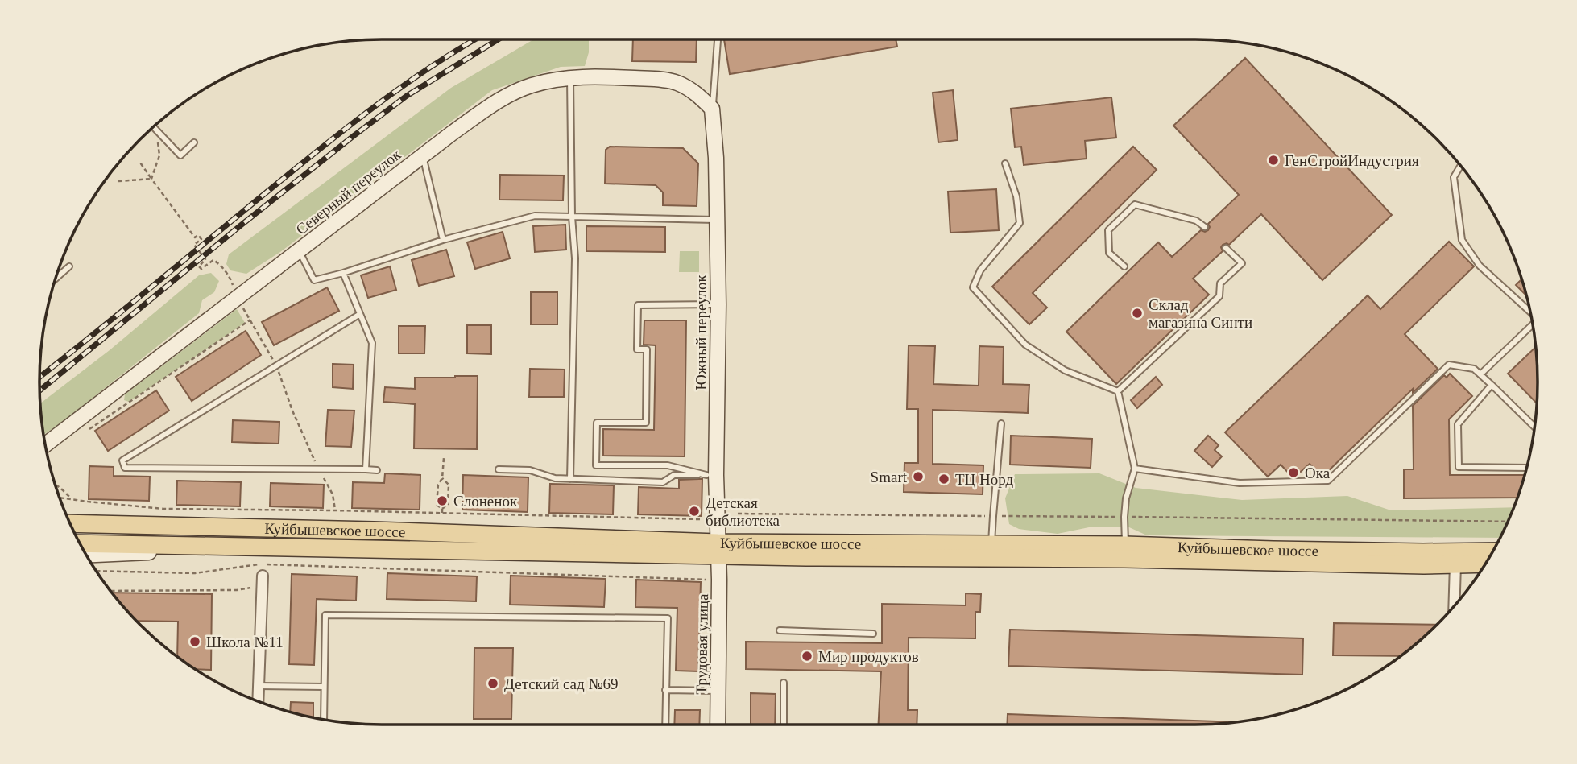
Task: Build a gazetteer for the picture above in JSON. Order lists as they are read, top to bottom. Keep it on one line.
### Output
{"streets":{"main road":["Северный переулок","Южный переулок","Куйбышевское шоссе","Трудовая улица"]},"crossings":[["Северный переулок","Южный переулок"],["Южный переулок","Куйбышевское шоссе"],["Южный переулок","Трудовая улица"],["Куйбышевское шоссе","Трудовая улица"]],"places":["ГенСтройИндустрия","Склад магазина Синти","Ока","Smart","ТЦ Норд","Слоненок","Детская библиотека","Школа №11","Мир продуктов","Детский сад №69"]}
